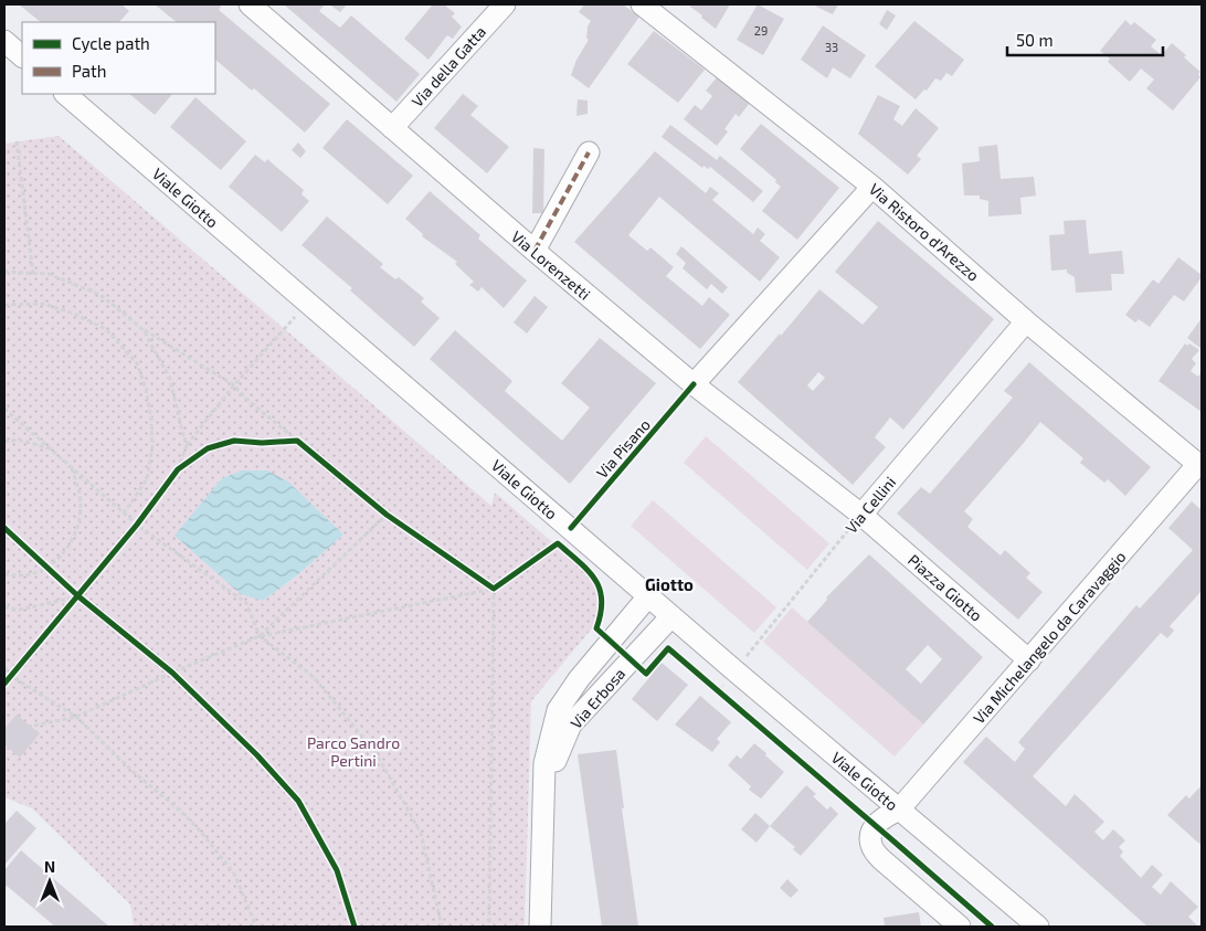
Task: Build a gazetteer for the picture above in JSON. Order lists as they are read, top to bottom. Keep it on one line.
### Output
{"streets":{"street":["Via della Gatta","Viale Giotto","Via Ristoro d'Arezzo","Via Lorenzetti","Via Cellini","Piazza Giotto","Via Michelangelo da Caravaggio","Via Erbosa"],"cycle path":["Via Pisano"]},"crossings":[["Via della Gatta","Via Lorenzetti"],["Viale Giotto","Via Pisano"],["Viale Giotto","Via Cellini"],["Viale Giotto","Via Michelangelo da Caravaggio"],["Viale Giotto","Via Erbosa"],["Via Ristoro d'Arezzo","Via Cellini"],["Via Ristoro d'Arezzo","Via Michelangelo da Caravaggio"],["Via Lorenzetti","Via Pisano"],["Via Lorenzetti","Via Cellini"],["Via Lorenzetti","Piazza Giotto"],["Via Cellini","Piazza Giotto"],["Piazza Giotto","Via Michelangelo da Caravaggio"]],"districts":["Giotto"],"parks":["Parco Sandro Pertini"],"house_numbers":["29","33"],"legend":["Cycle path","Path"],"scale_bar":"50 m","north":"top"}
